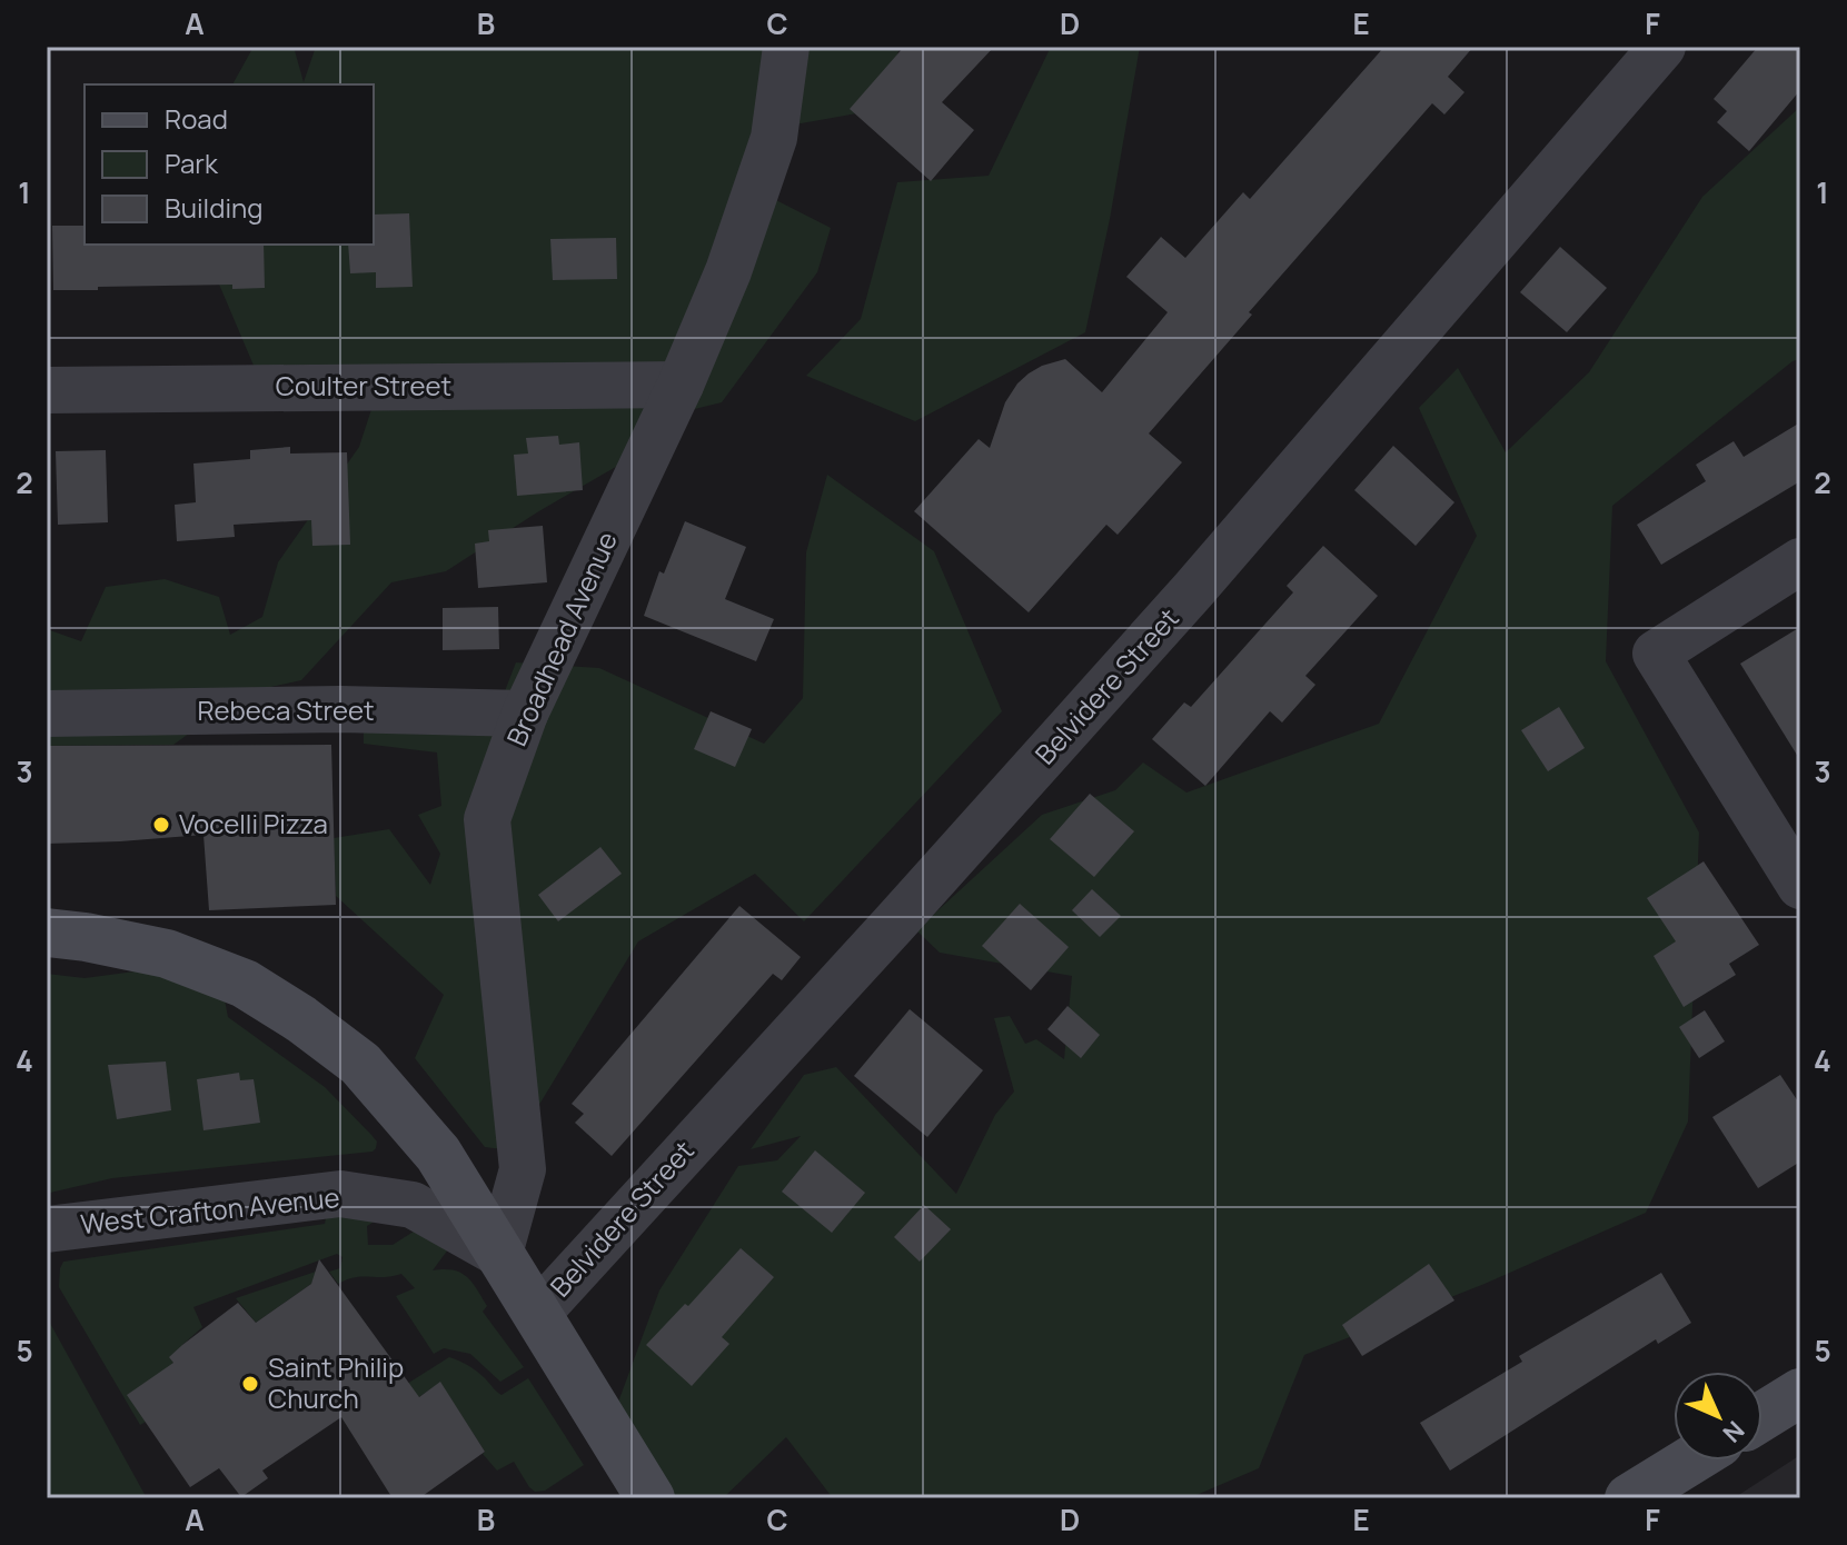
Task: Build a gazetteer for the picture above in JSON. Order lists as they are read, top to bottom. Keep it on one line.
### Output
{"streets":{"main road":["West Crafton Avenue"],"street":["Coulter Street","Broadhead Avenue","Belvidere Street","Rebeca Street"]},"crossings":[["Coulter Street","Broadhead Avenue"],["Broadhead Avenue","Rebeca Street"],["Broadhead Avenue","West Crafton Avenue"],["Belvidere Street","West Crafton Avenue"]],"places":["Vocelli Pizza","Saint Philip Church"],"legend":["Road","Park","Building"],"north":"bottom right","grid":{"columns":["A","B","C","D","E","F"],"rows":["1","2","3","4","5"]}}
